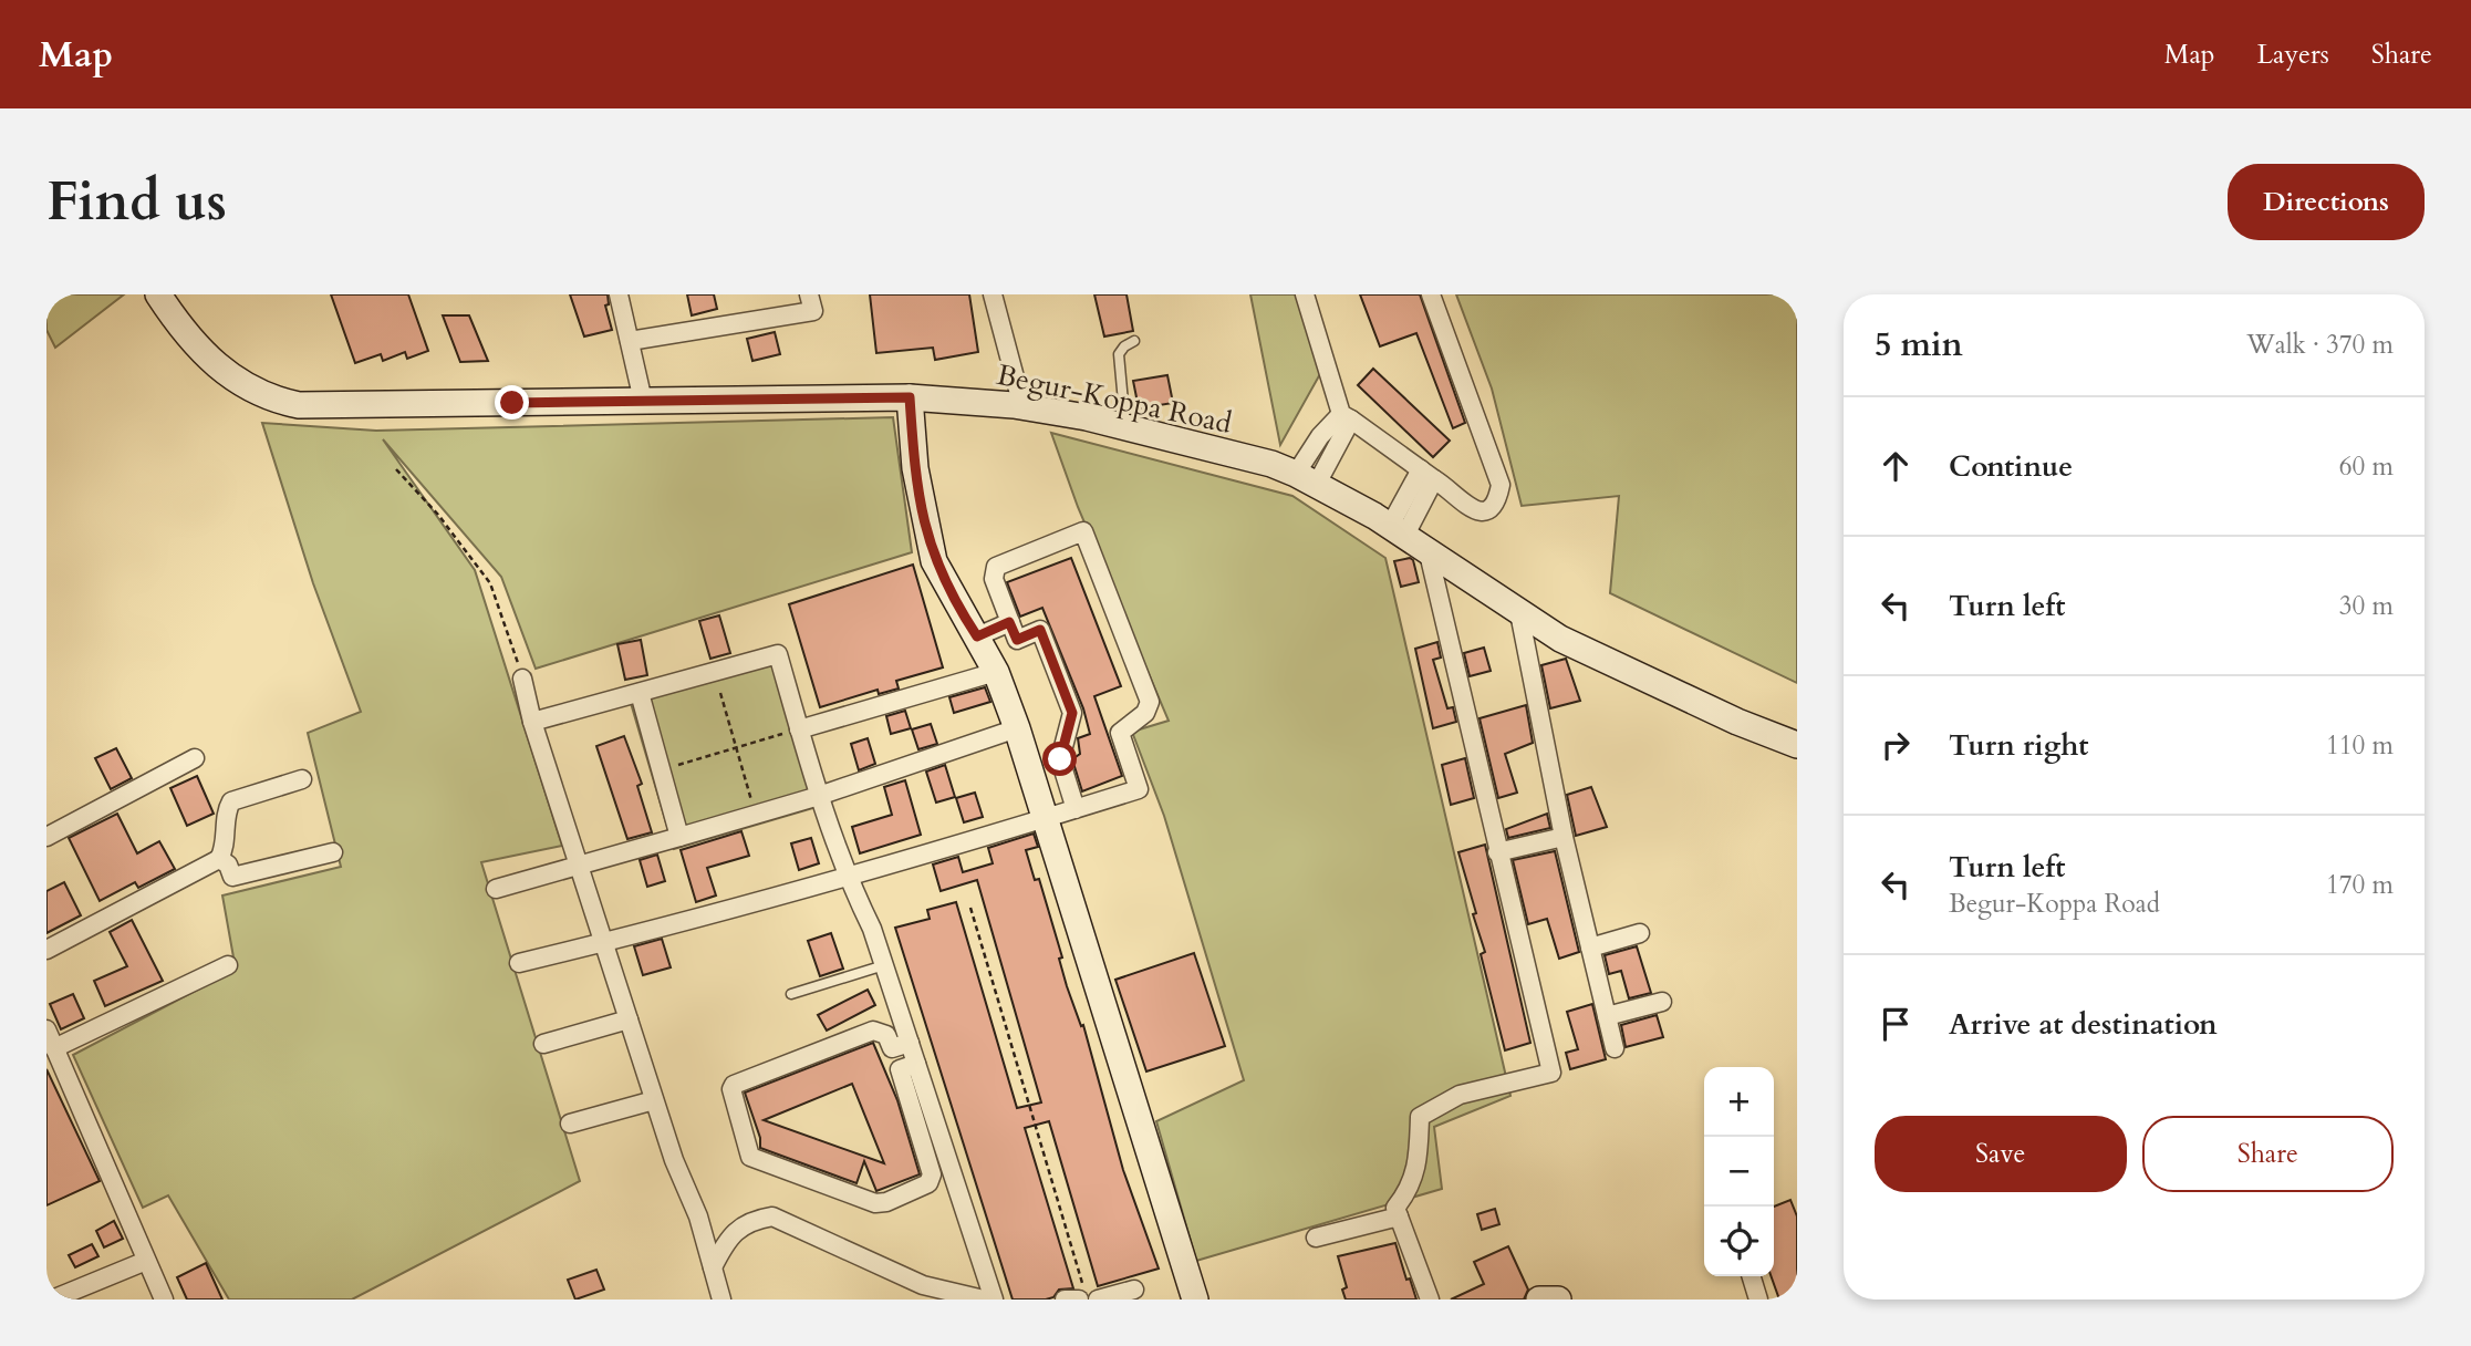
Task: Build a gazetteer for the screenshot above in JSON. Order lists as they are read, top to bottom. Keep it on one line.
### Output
{"streets":{"main road":["Begur-Koppa Road"]},"page":{"header":"Map","nav":["Map","Layers","Share"],"buttons":["Directions",["Save","Share"]],"title":"Find us","heading":["5 min","Walk · 370 m"],"list":[["Continue","60 m"],["Turn left","30 m"],["Turn right","110 m"],["Turn left","Begur-Koppa Road","170 m"],"Arrive at destination"],"map_buttons":["+","−"]}}
